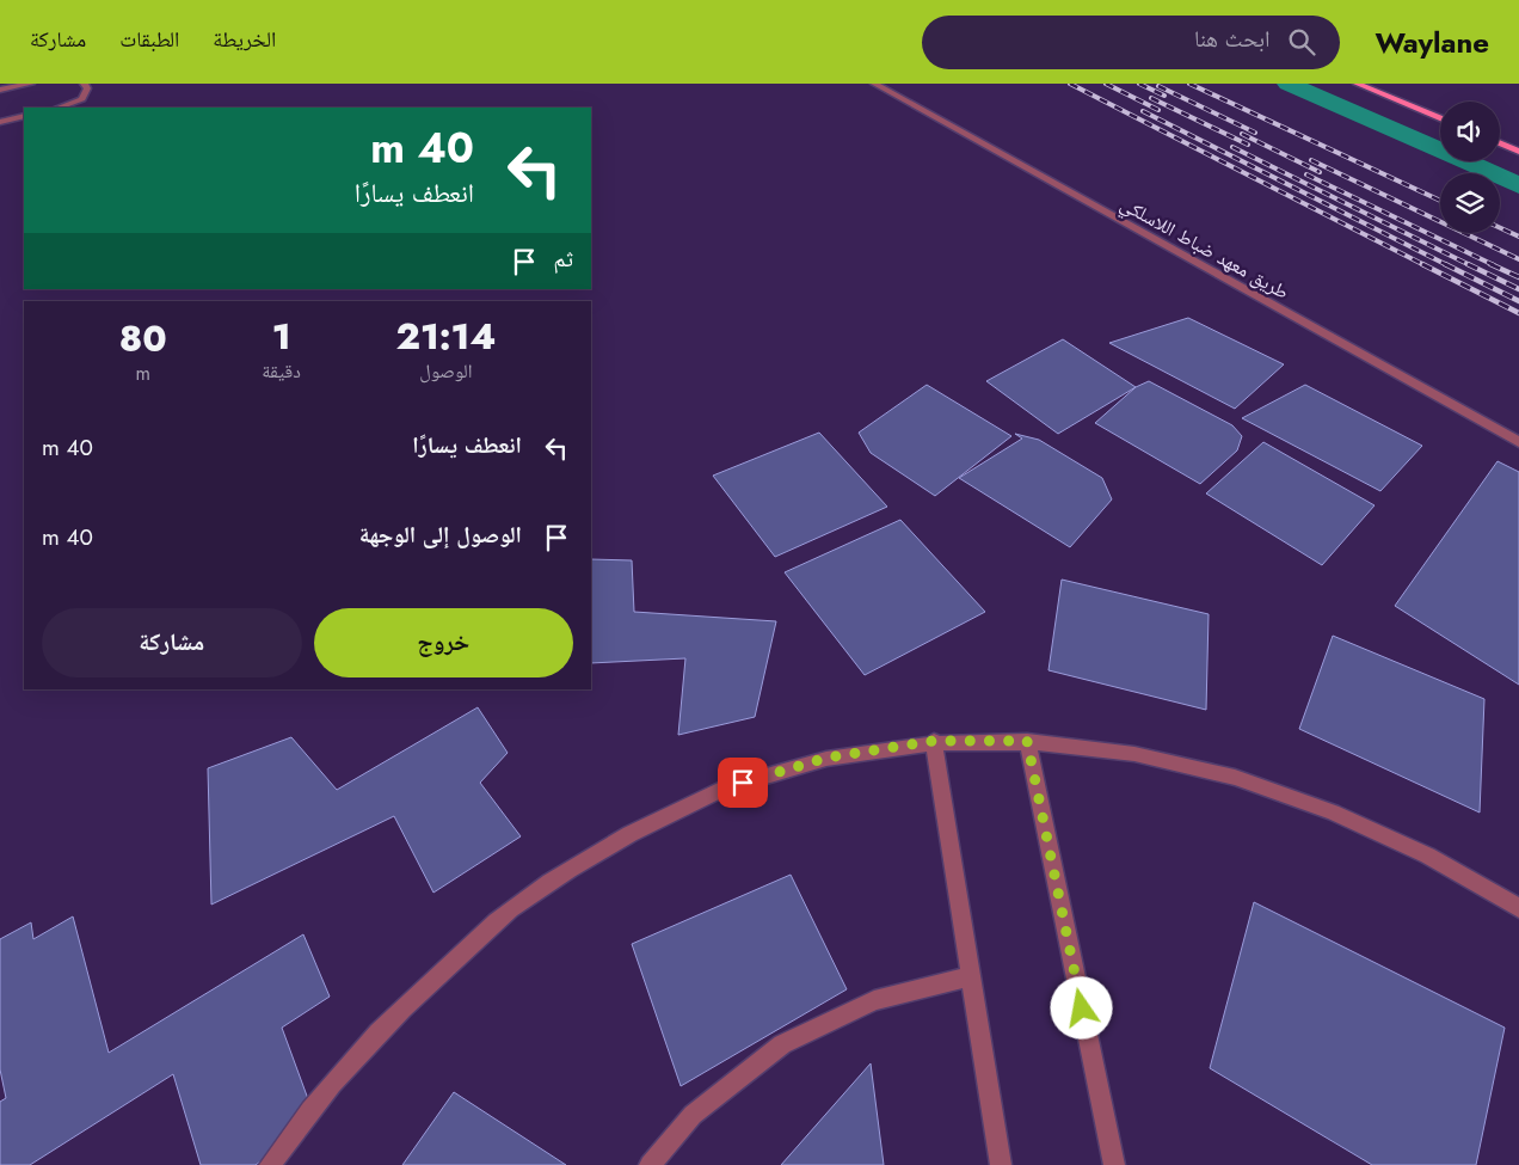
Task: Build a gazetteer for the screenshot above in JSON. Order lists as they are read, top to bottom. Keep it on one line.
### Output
{"streets":{"street":["طريق معهد ضباط اللاسلكي"]},"page":{"header":"Waylane","search":"ابحث هنا","nav":["الخريطة","الطبقات","مشاركة"],"turn":["40 m","انعطف يسارًا"],"then":"ثم","eta":["21:14","الوصول","1","دقيقة","80","m"],"list":[{"name":"انعطف يسارًا","value":"40 m"},{"name":"الوصول إلى الوجهة","value":"40 m"}],"buttons":["خروج","مشاركة"]}}
